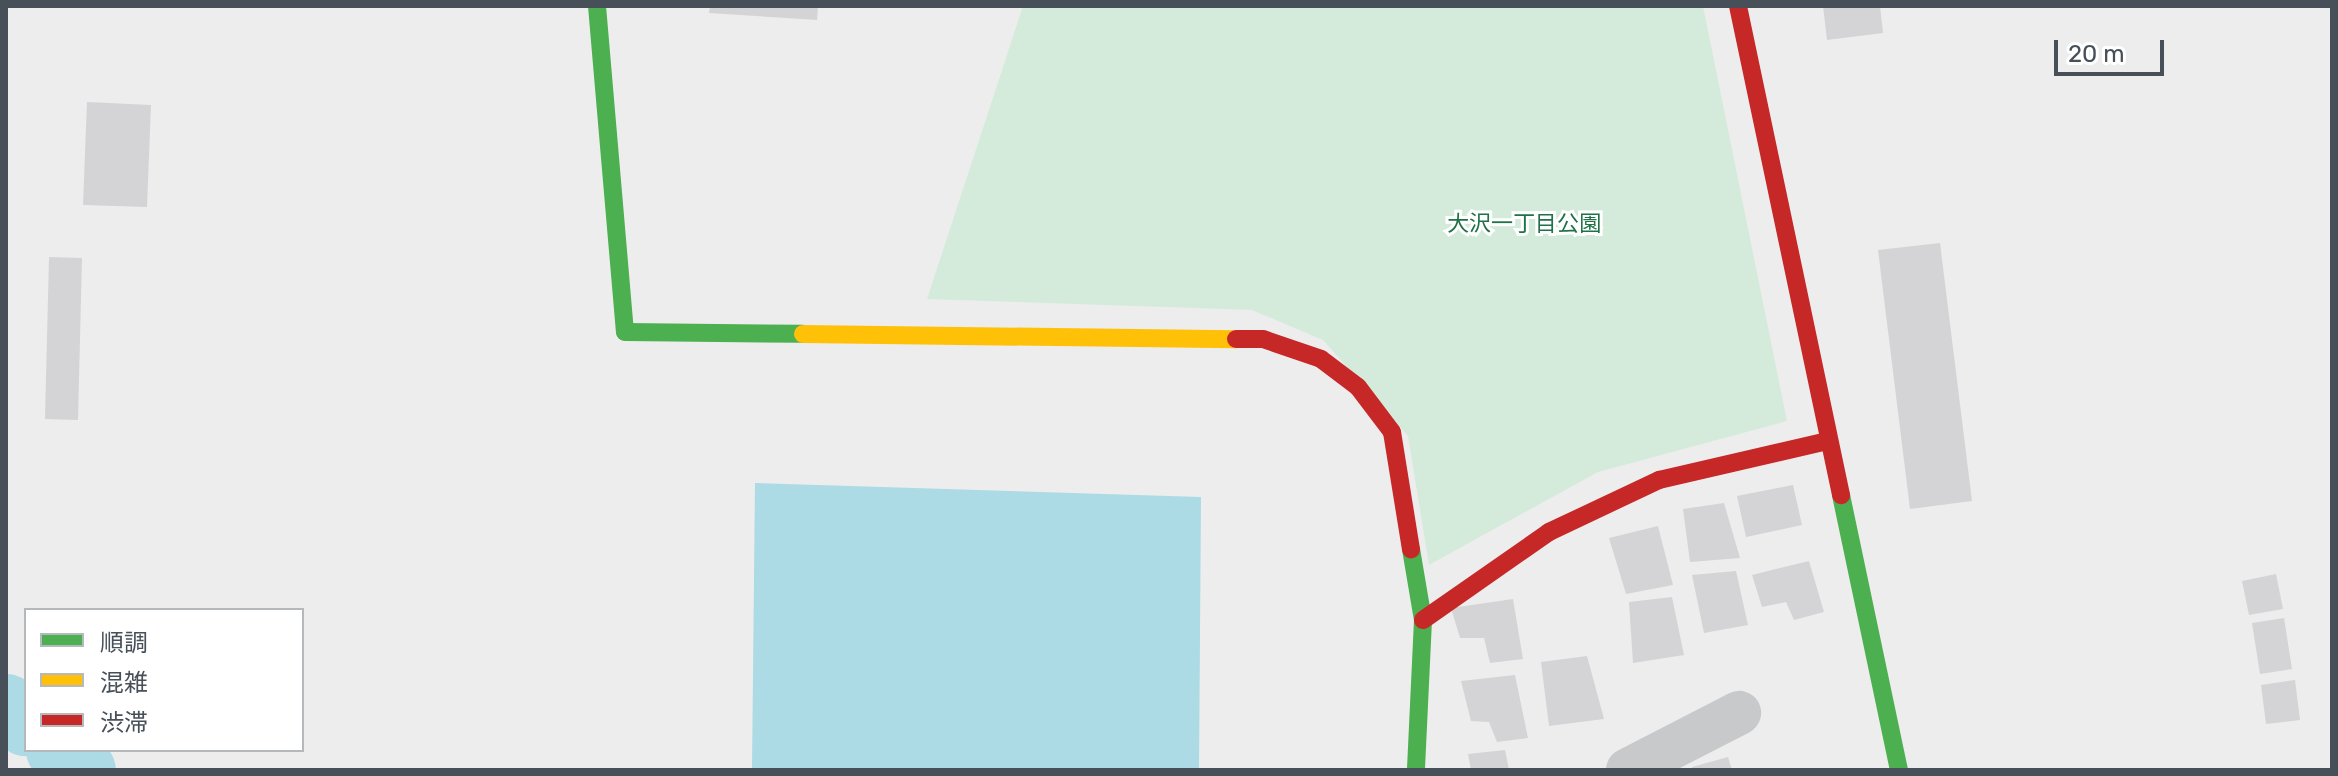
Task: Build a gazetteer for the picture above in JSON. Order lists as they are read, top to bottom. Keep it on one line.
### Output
{"parks":["大沢一丁目公園"],"legend":["順調","混雑","渋滞"],"scale_bar":"20 m"}
